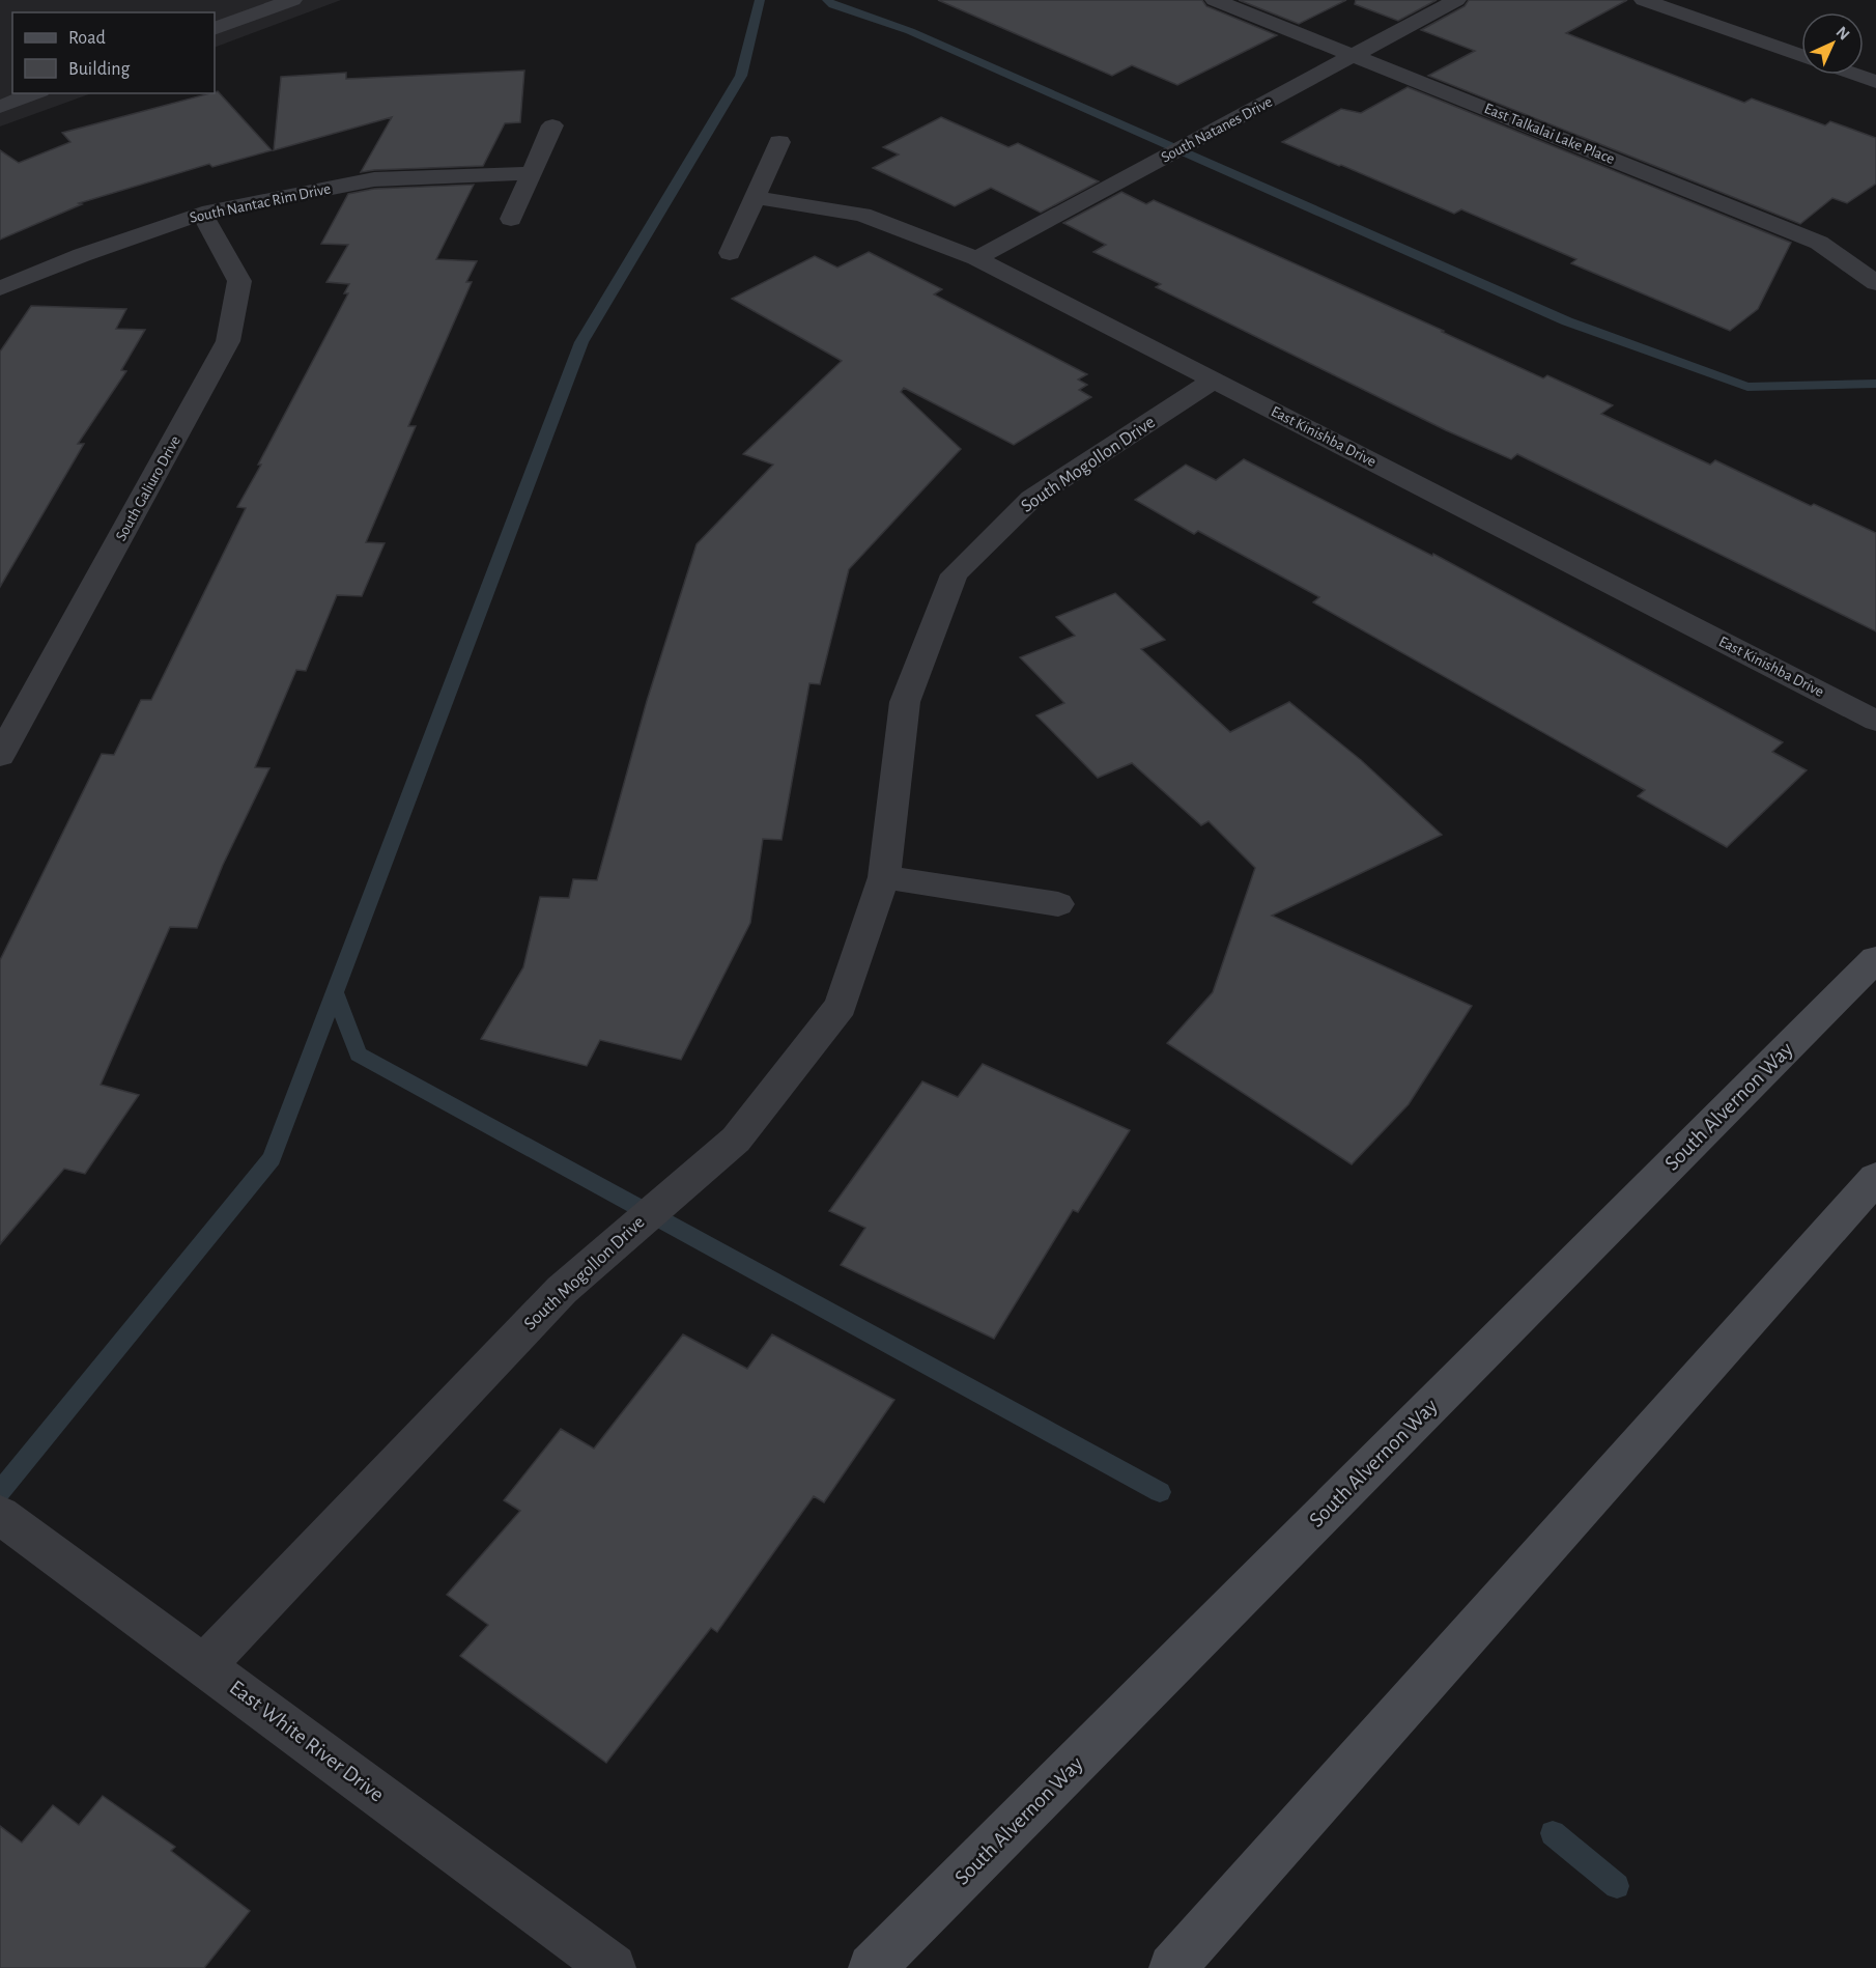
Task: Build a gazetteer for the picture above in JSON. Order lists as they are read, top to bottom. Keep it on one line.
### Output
{"streets":{"main road":["South Alvernon Way"],"street":["South Natanes Drive","East Talkalai Lake Place","South Nantac Rim Drive","East Kinishba Drive","South Mogollon Drive","South Galiuro Drive","East White River Drive"]},"crossings":[["South Natanes Drive","East Talkalai Lake Place"],["South Natanes Drive","East Kinishba Drive"],["South Nantac Rim Drive","South Galiuro Drive"],["East Kinishba Drive","South Mogollon Drive"],["South Mogollon Drive","East White River Drive"]],"legend":["Road","Building"],"north":"top right"}
